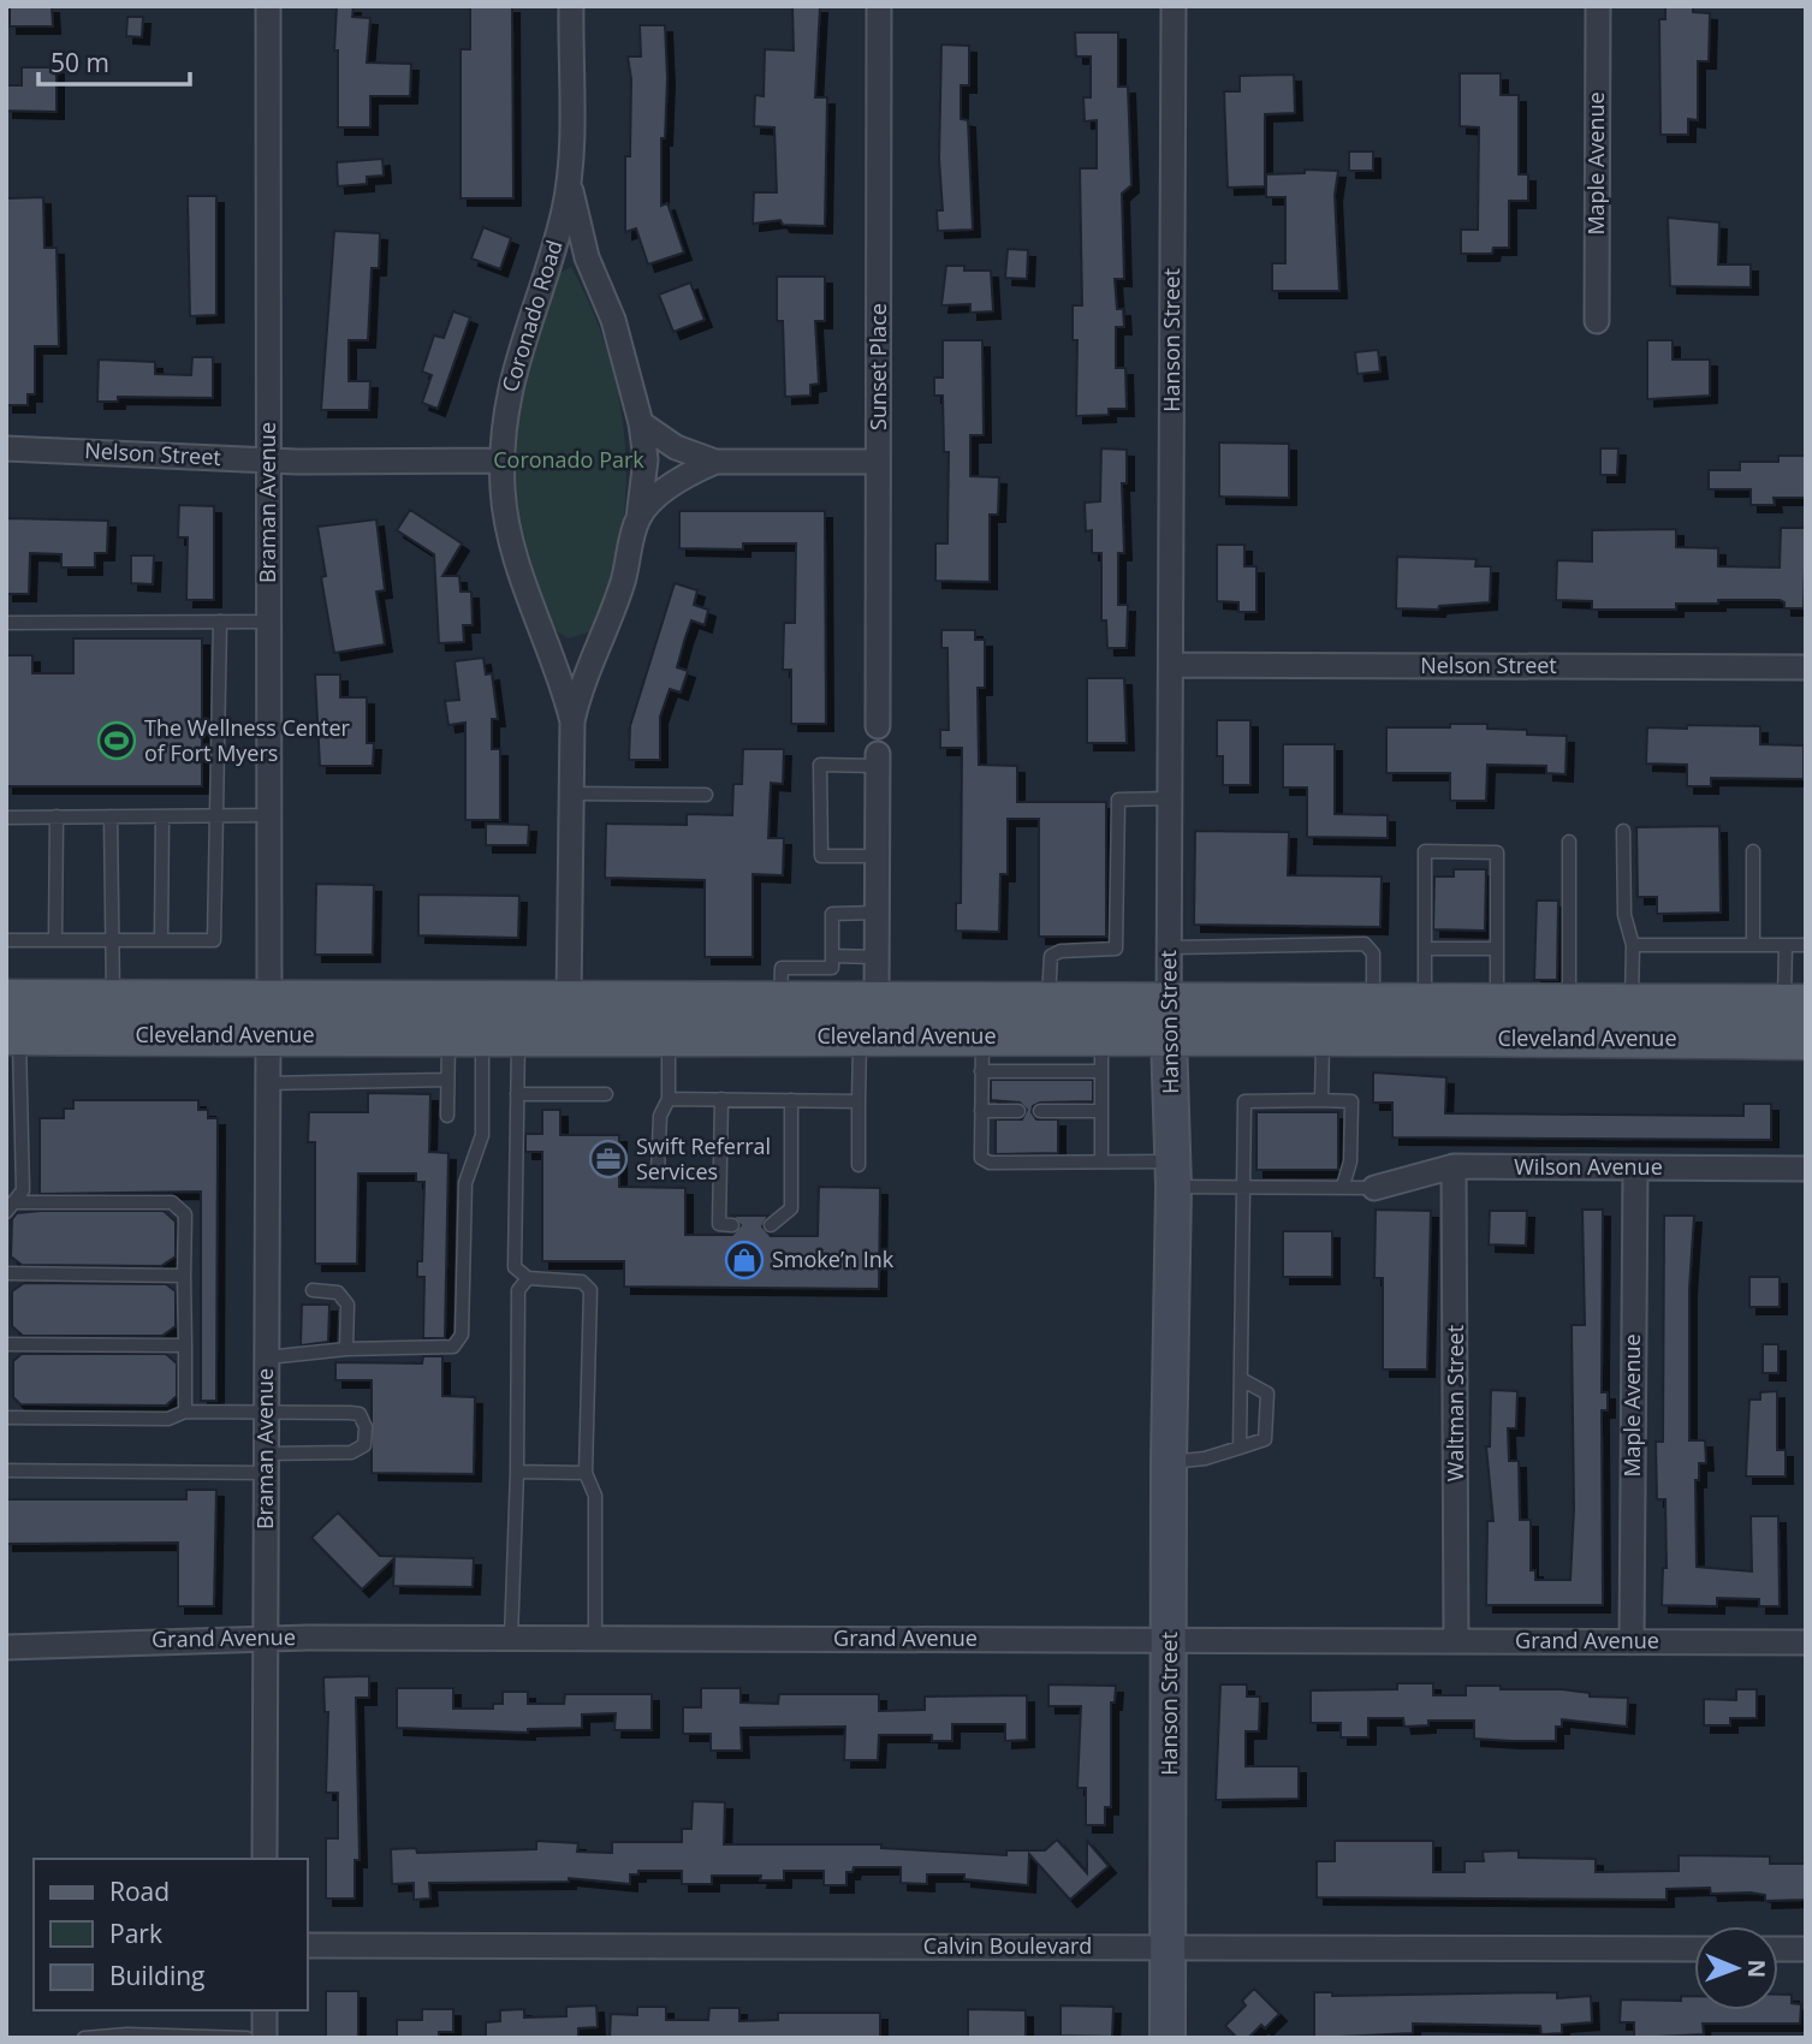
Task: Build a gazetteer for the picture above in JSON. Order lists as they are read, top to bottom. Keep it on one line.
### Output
{"streets":{"main road":["Cleveland Avenue"],"street":["Maple Avenue","Coronado Road","Hanson Street","Sunset Place","Nelson Street","Braman Avenue","Wilson Avenue","Waltman Street","Grand Avenue","Calvin Boulevard"]},"crossings":[["Maple Avenue","Wilson Avenue"],["Maple Avenue","Grand Avenue"],["Coronado Road","Nelson Street"],["Coronado Road","Cleveland Avenue"],["Hanson Street","Nelson Street"],["Hanson Street","Cleveland Avenue"],["Hanson Street","Grand Avenue"],["Hanson Street","Calvin Boulevard"],["Nelson Street","Braman Avenue"],["Braman Avenue","Cleveland Avenue"],["Braman Avenue","Grand Avenue"],["Wilson Avenue","Waltman Street"],["Waltman Street","Grand Avenue"]],"parks":["Coronado Park"],"places":{"sports":["The Wellness Center of Fort Myers"],"office":["Swift Referral Services"],"shop":["Smoke’n Ink"]},"legend":["Road","Park","Building"],"scale_bar":"50 m","north":"right"}
